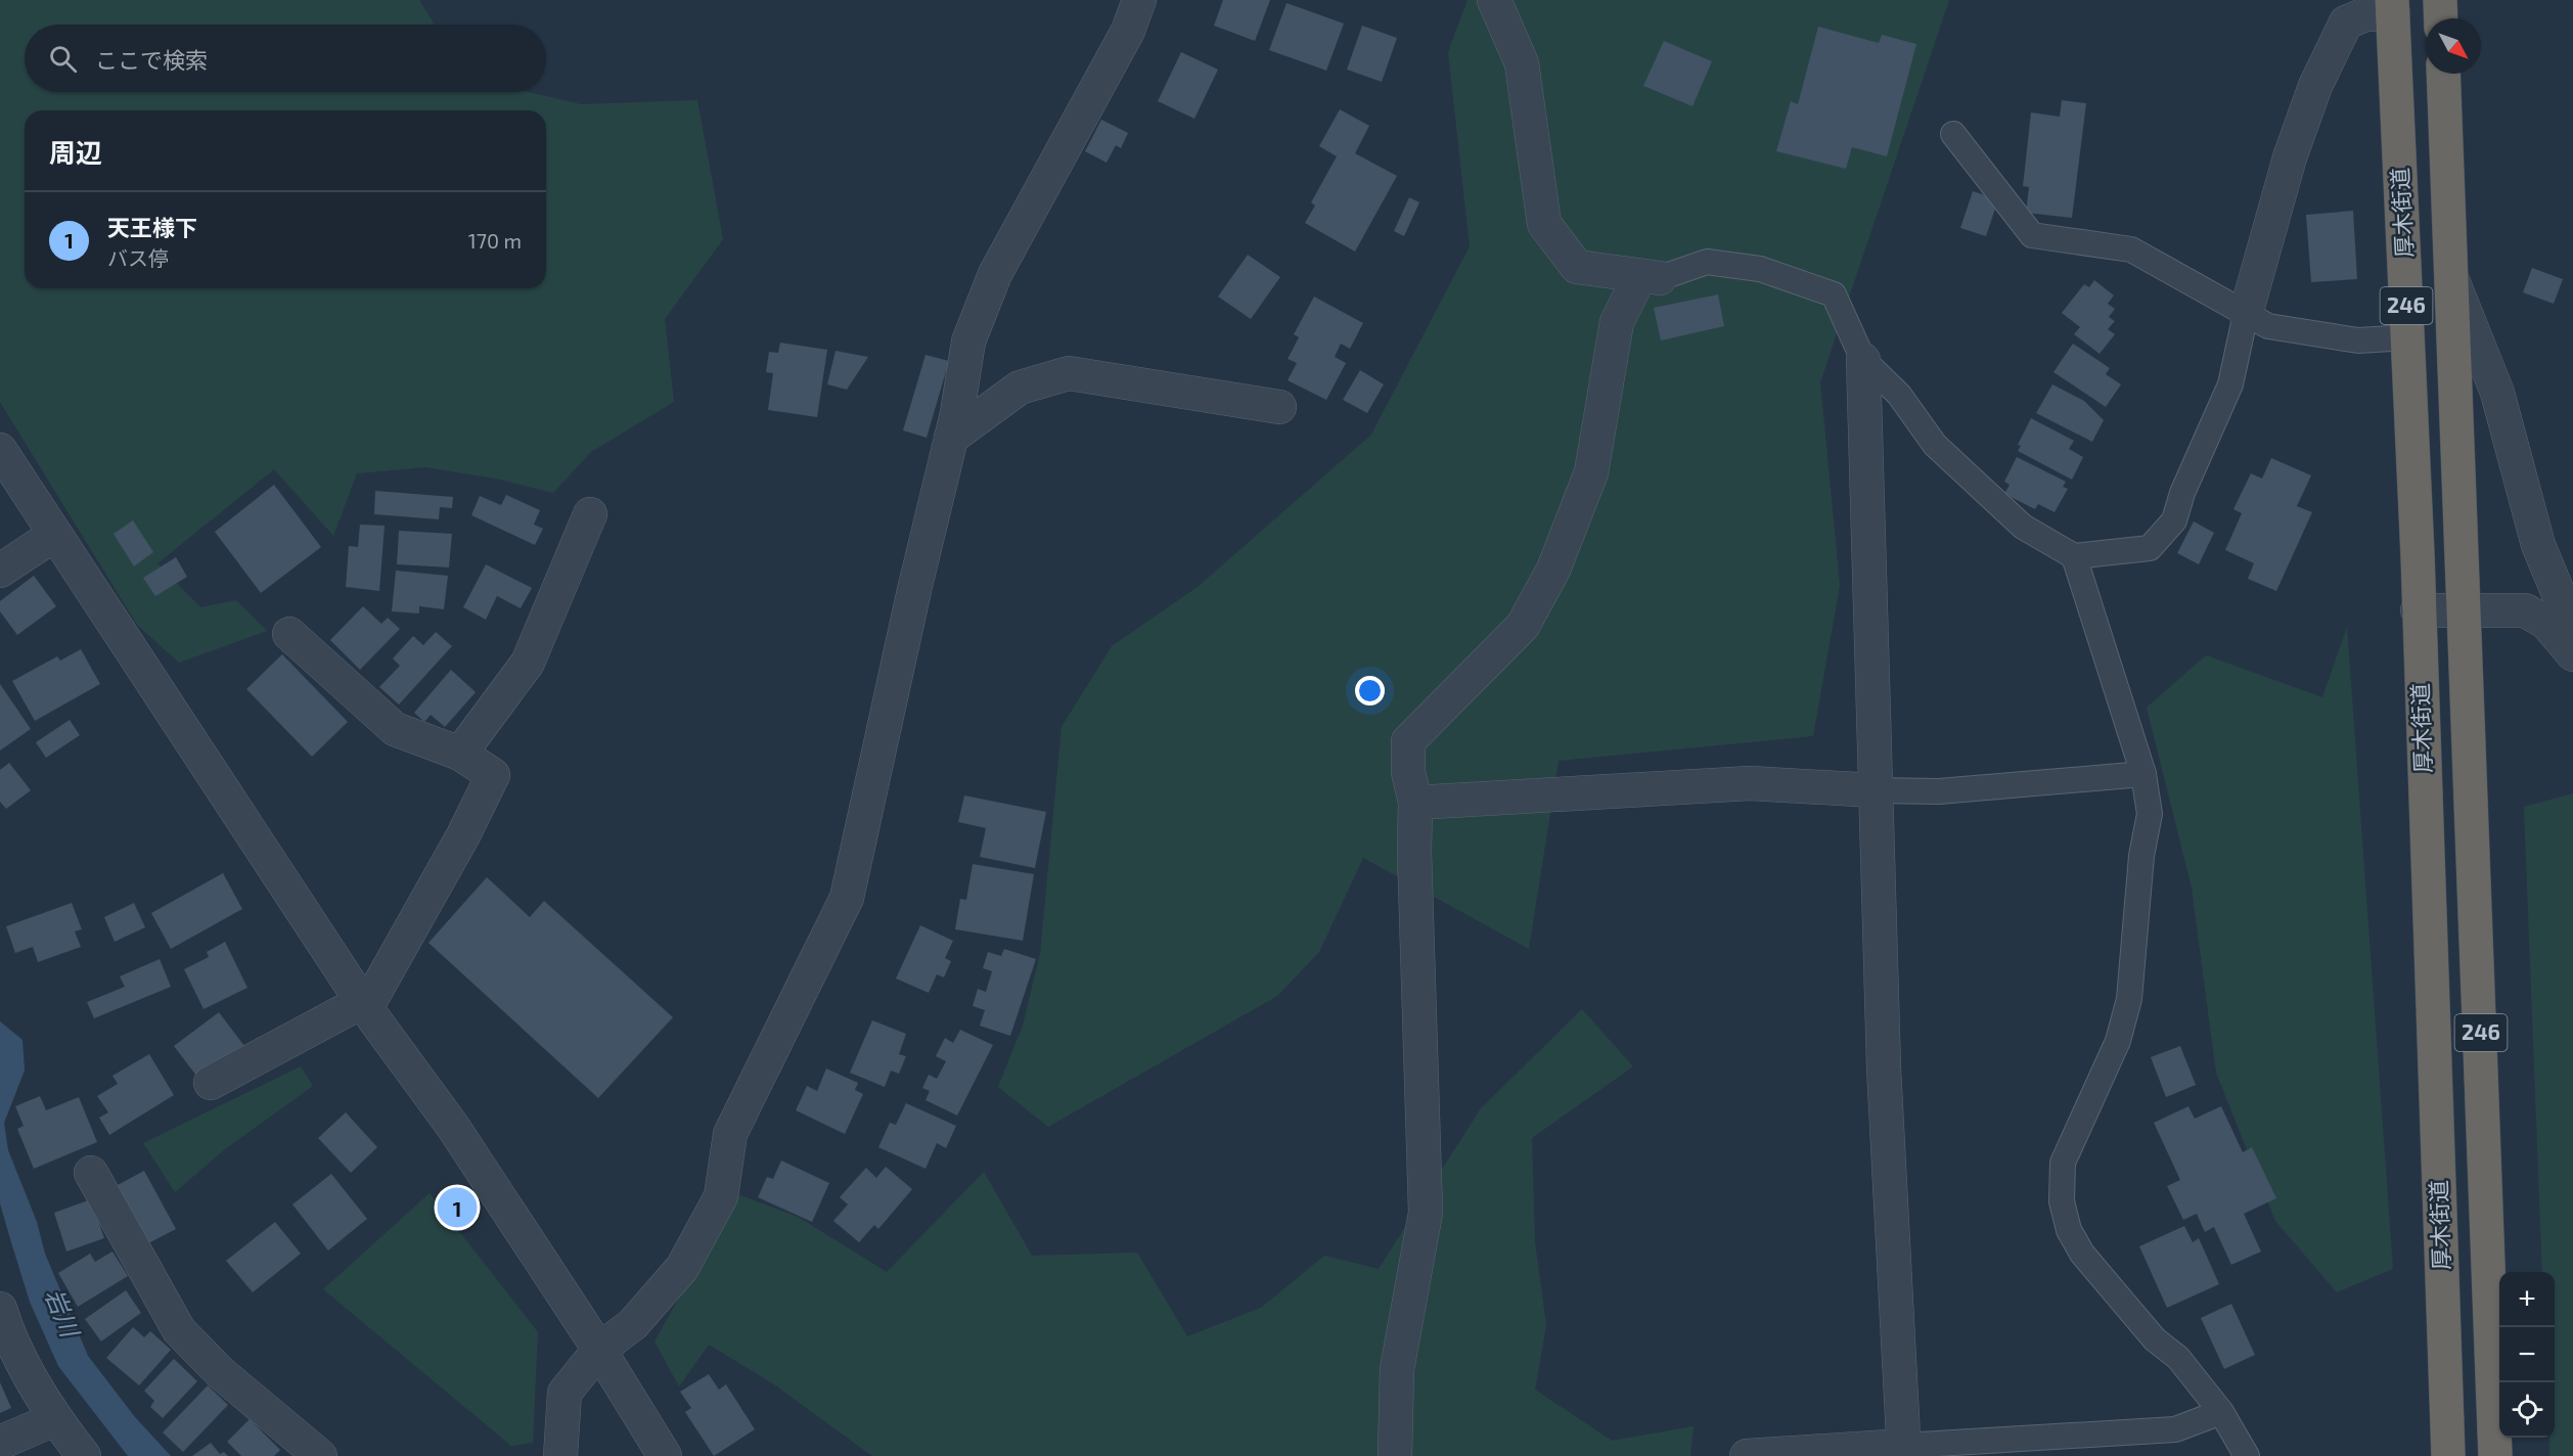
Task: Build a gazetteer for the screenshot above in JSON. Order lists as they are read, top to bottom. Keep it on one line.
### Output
{"streets":{"highway":["厚木街道","246"]},"water":["岩川"],"north":"bottom right","page":{"search":"ここで検索","heading":"周辺","list":[{"mark":"1","name":"天王様下","note":"バス停","value":"170 m"}],"pins":"1","map_buttons":["+","−"]}}
